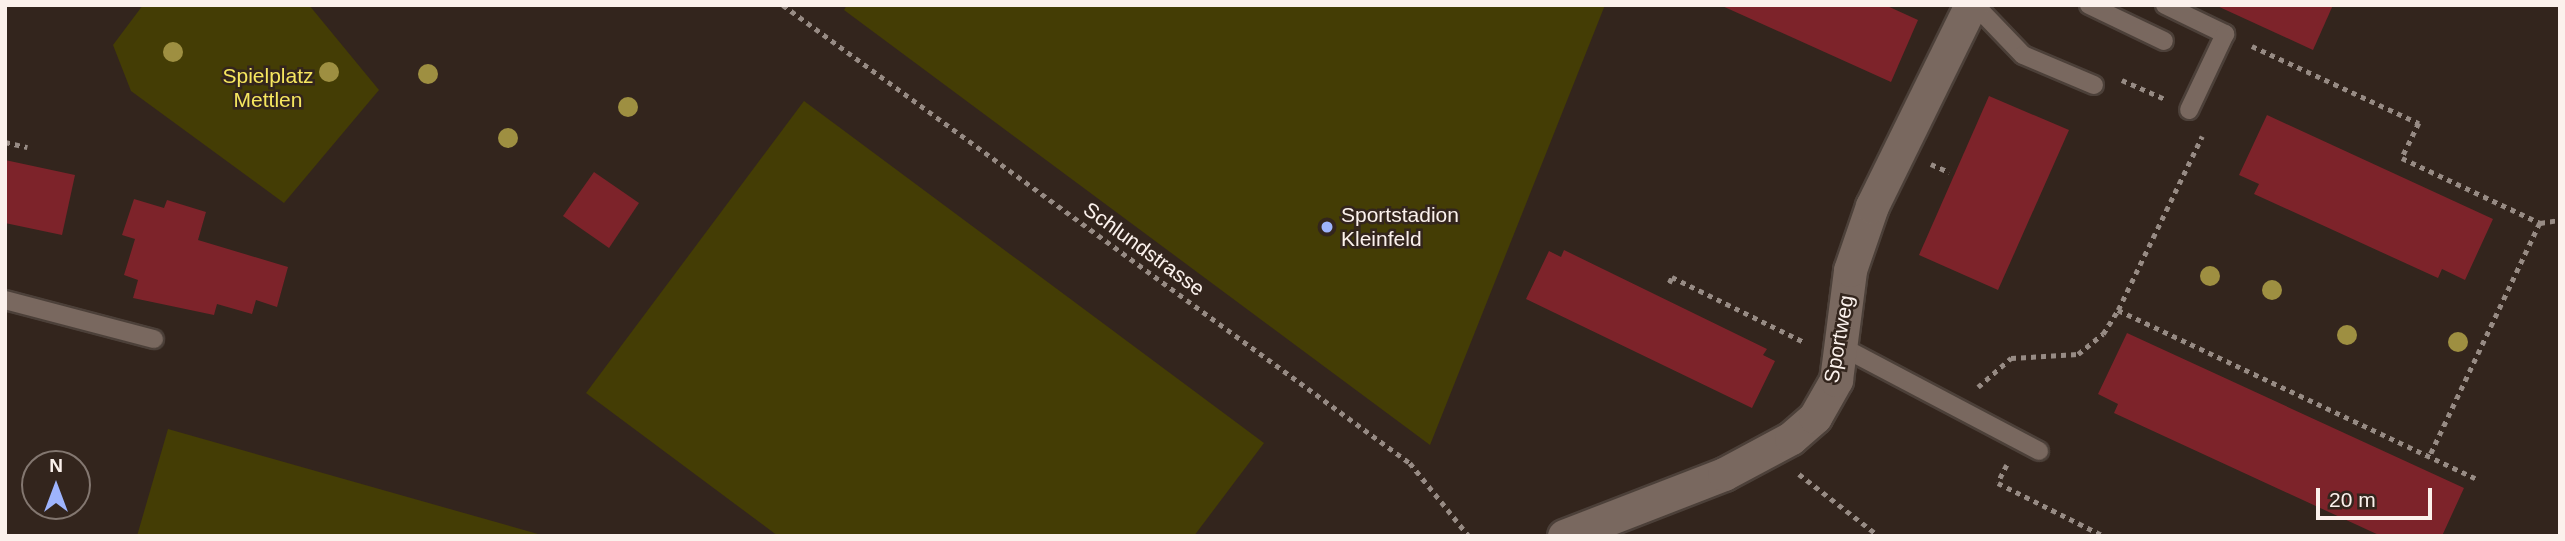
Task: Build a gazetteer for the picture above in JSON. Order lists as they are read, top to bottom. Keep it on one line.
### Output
{"streets":{"street":["Sportweg"],"path":["Schlundstrasse"]},"parks":["Spielplatz Mettlen"],"places":["Sportstadion Kleinfeld"],"scale_bar":"20 m","north":"top"}
